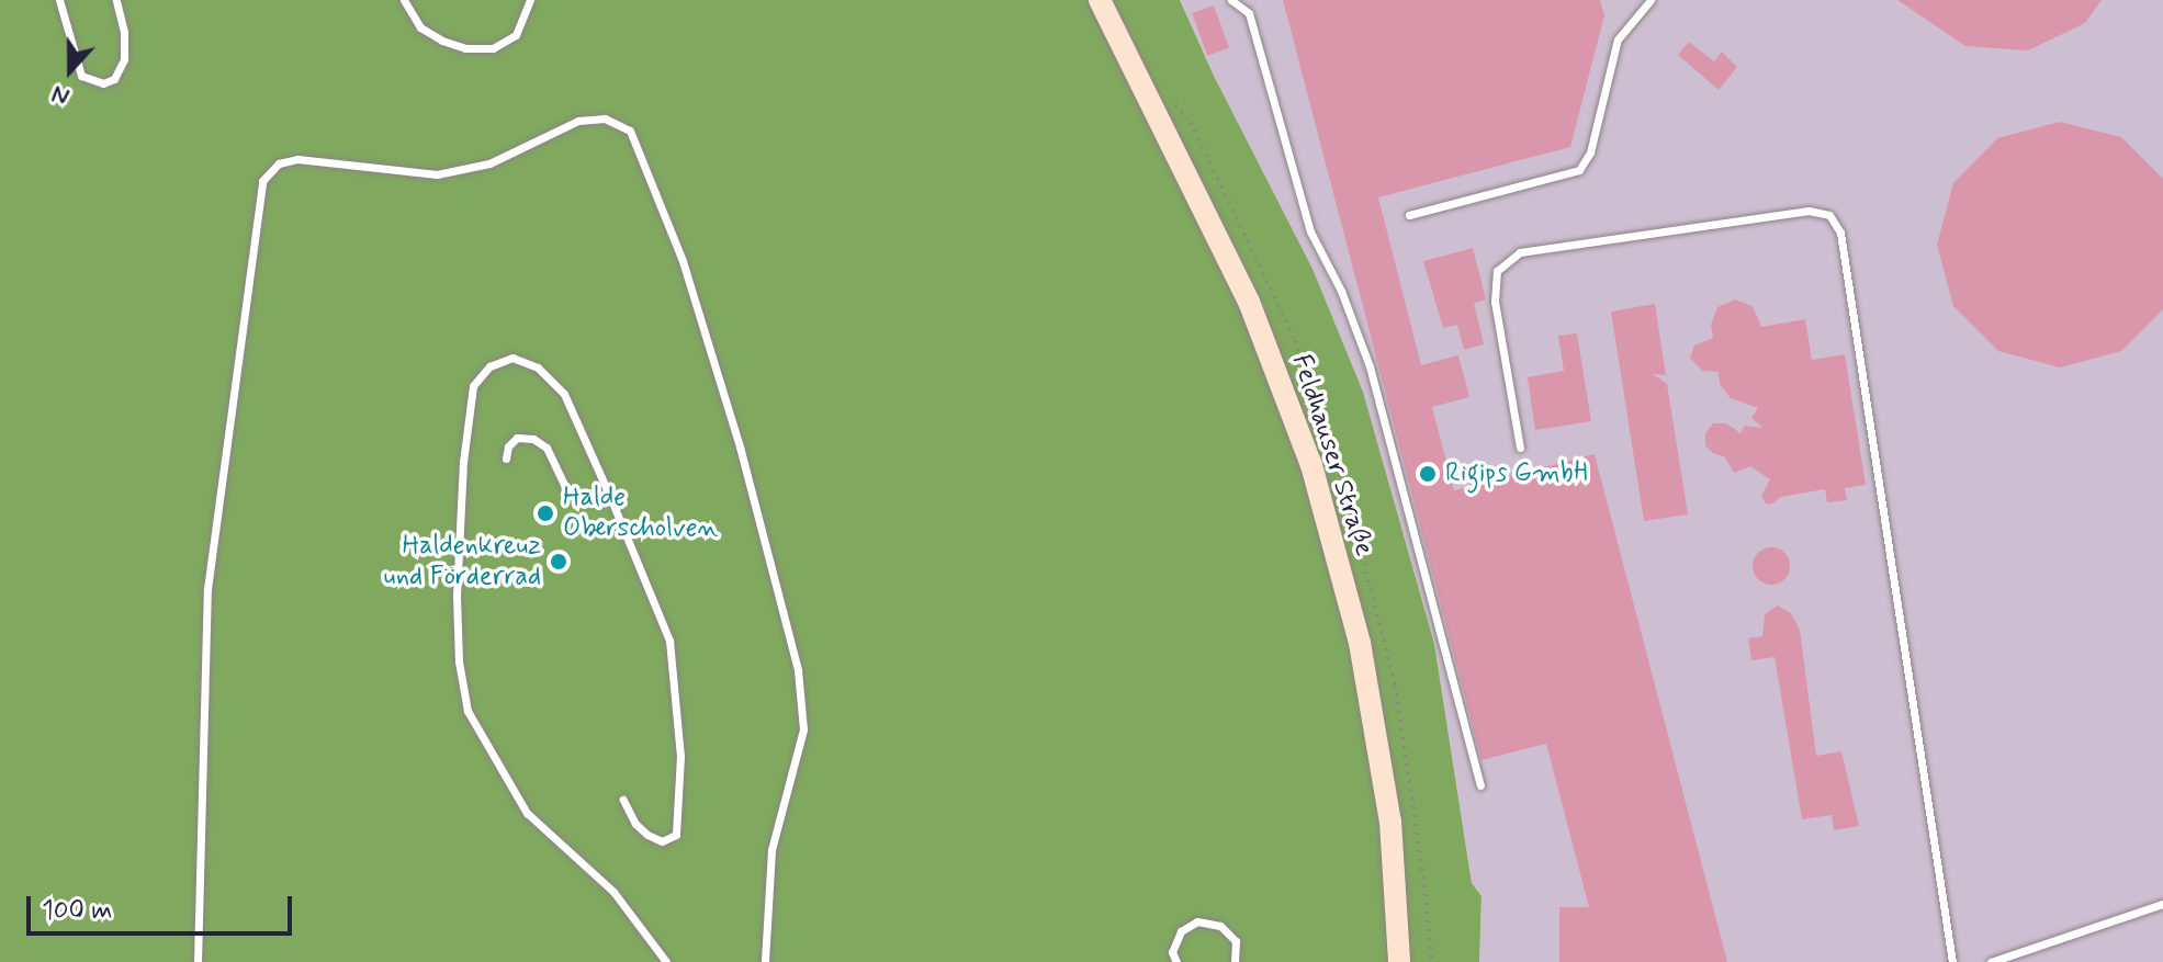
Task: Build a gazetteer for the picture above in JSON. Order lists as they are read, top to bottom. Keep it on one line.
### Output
{"streets":{"street":["Feldhauser Straße"]},"places":["Rigips GmbH","Halde Oberscholven","Haldenkreuz und Förderrad"],"scale_bar":"100 m","north":"bottom"}
